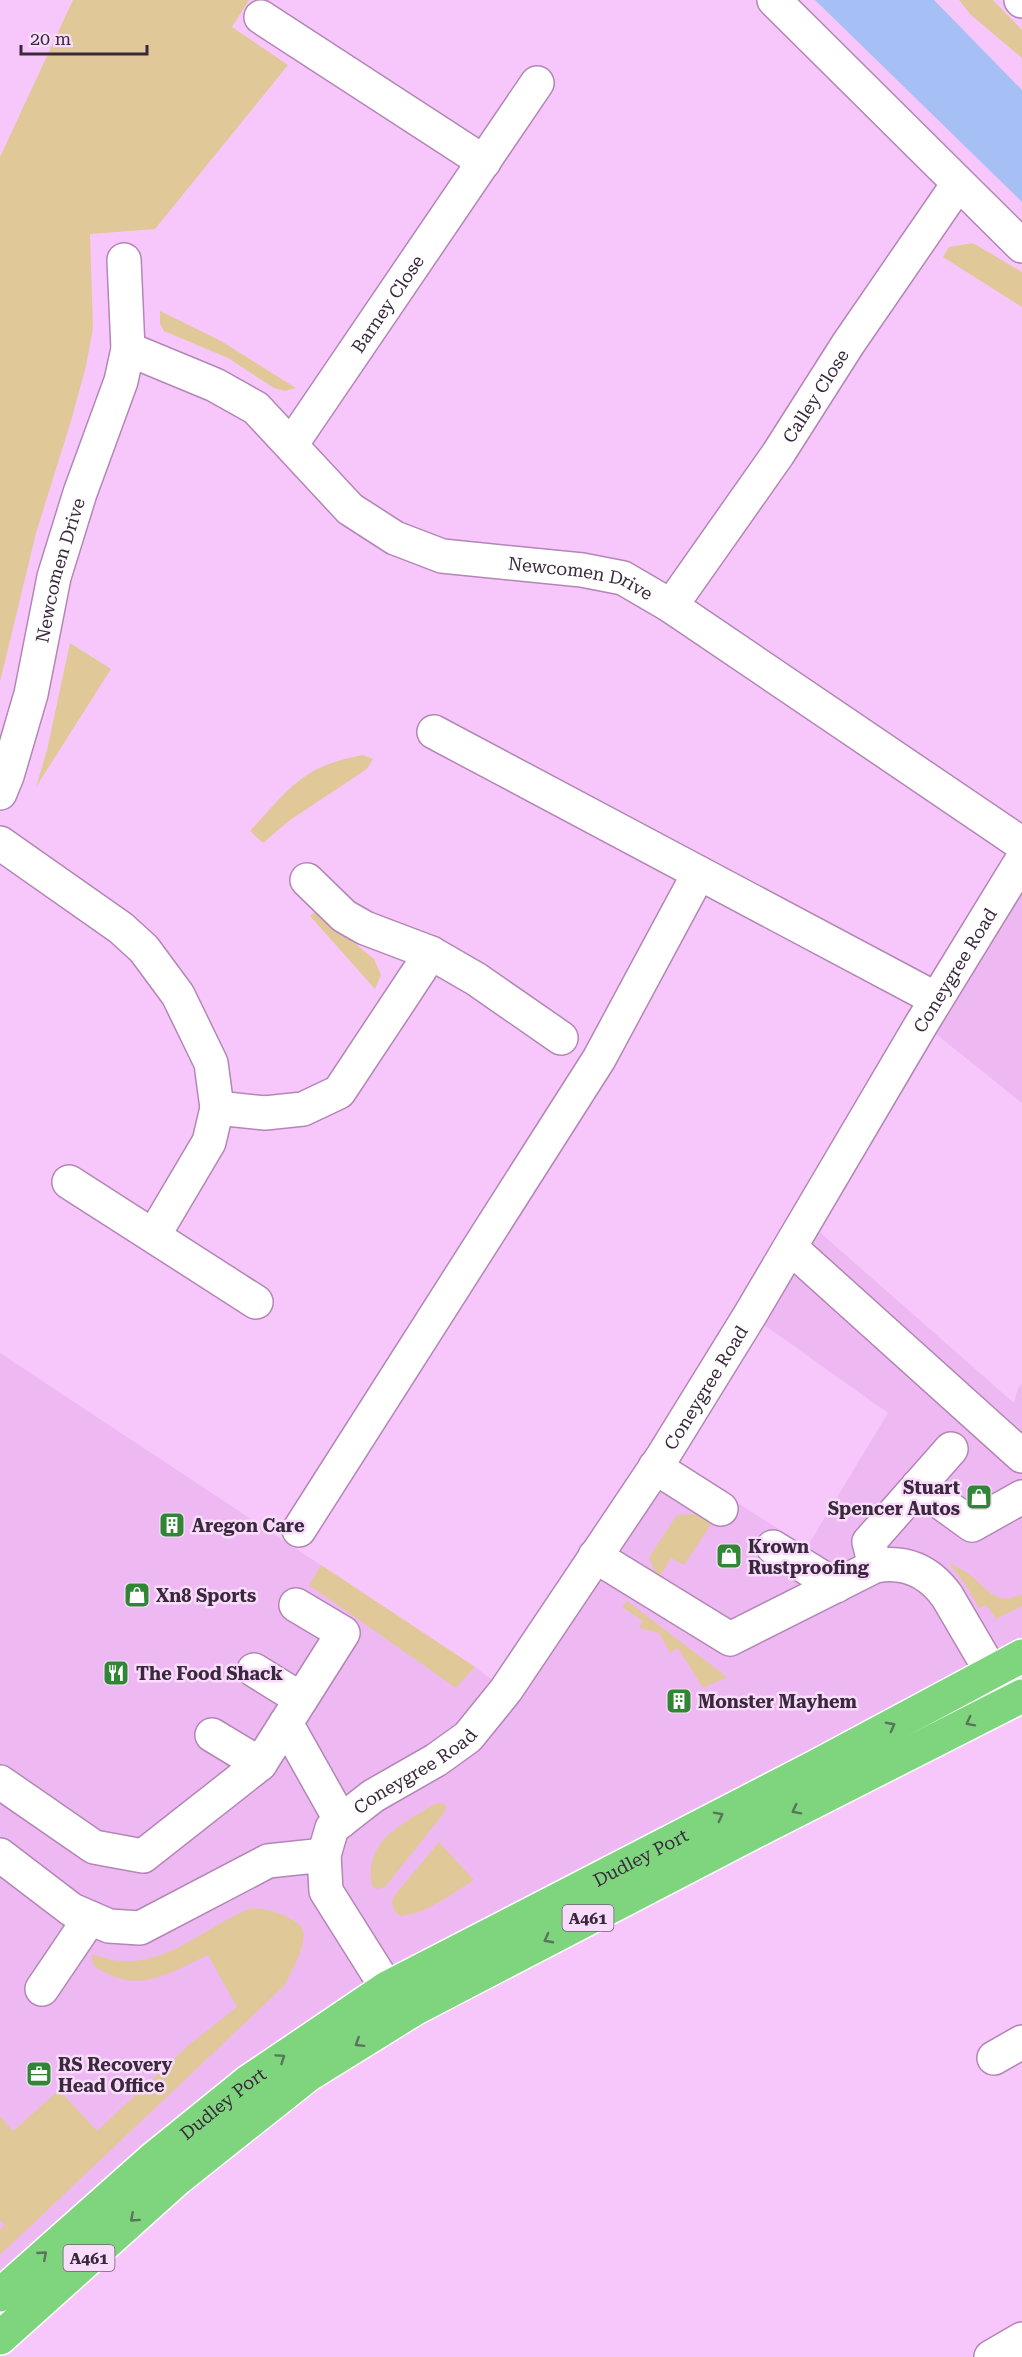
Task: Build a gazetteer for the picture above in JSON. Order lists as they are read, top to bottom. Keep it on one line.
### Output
{"streets":{"highway":["Dudley Port","A461"],"street":["Barney Close","Calley Close","Newcomen Drive","Coneygree Road"]},"crossings":[["Barney Close","Newcomen Drive"],["Calley Close","Newcomen Drive"],["Coneygree Road","Dudley Port"],["Dudley Port","A461"]],"places":{"shop":["Stuart Spencer Autos","Krown Rustproofing","Xn8 Sports"],"building":["Aregon Care","Monster Mayhem"],"restaurant":["The Food Shack"],"office":["RS Recovery Head Office"]},"scale_bar":"20 m"}
